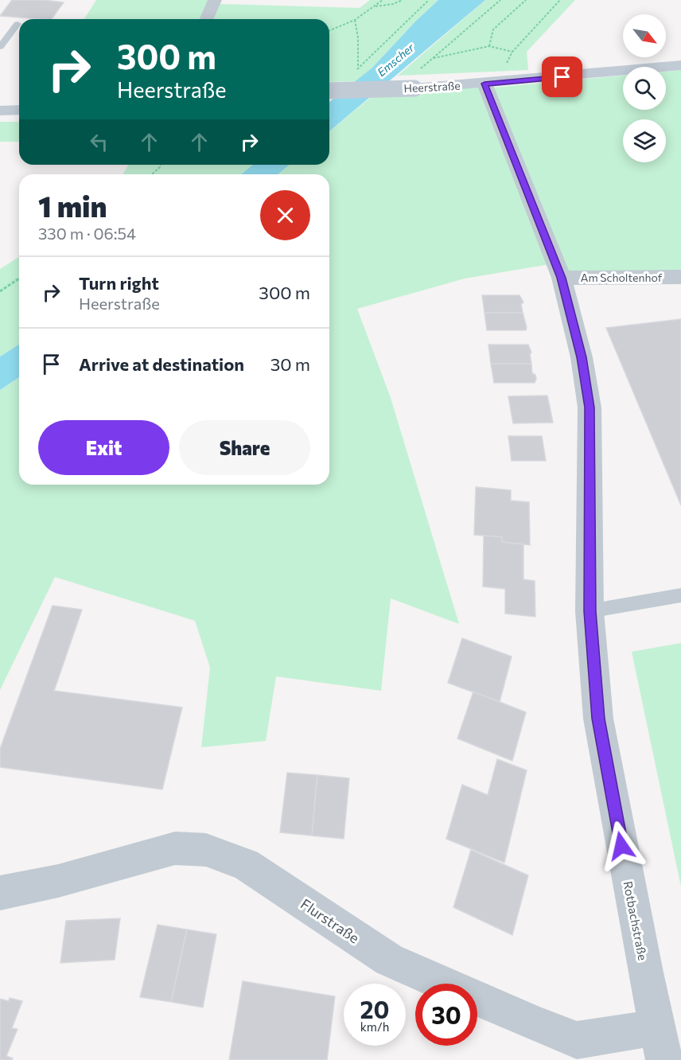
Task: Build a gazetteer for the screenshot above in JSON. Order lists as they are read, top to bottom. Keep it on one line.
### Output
{"streets":{"main road":["Heerstraße"],"street":["Am Scholtenhof","Flurstraße","Rotbachstraße"]},"crossings":[["Heerstraße","Rotbachstraße"],["Am Scholtenhof","Rotbachstraße"],["Flurstraße","Rotbachstraße"]],"water":["Emscher"],"north":"bottom right","page":{"turn":["300 m","Heerstraße"],"heading":["1 min","330 m · 06:54"],"list":[{"name":"Turn right","note":"Heerstraße","value":"300 m"},{"name":"Arrive at destination","value":"30 m"}],"buttons":["Exit","Share"],"speed":"20 km/h","limit":"30"}}
